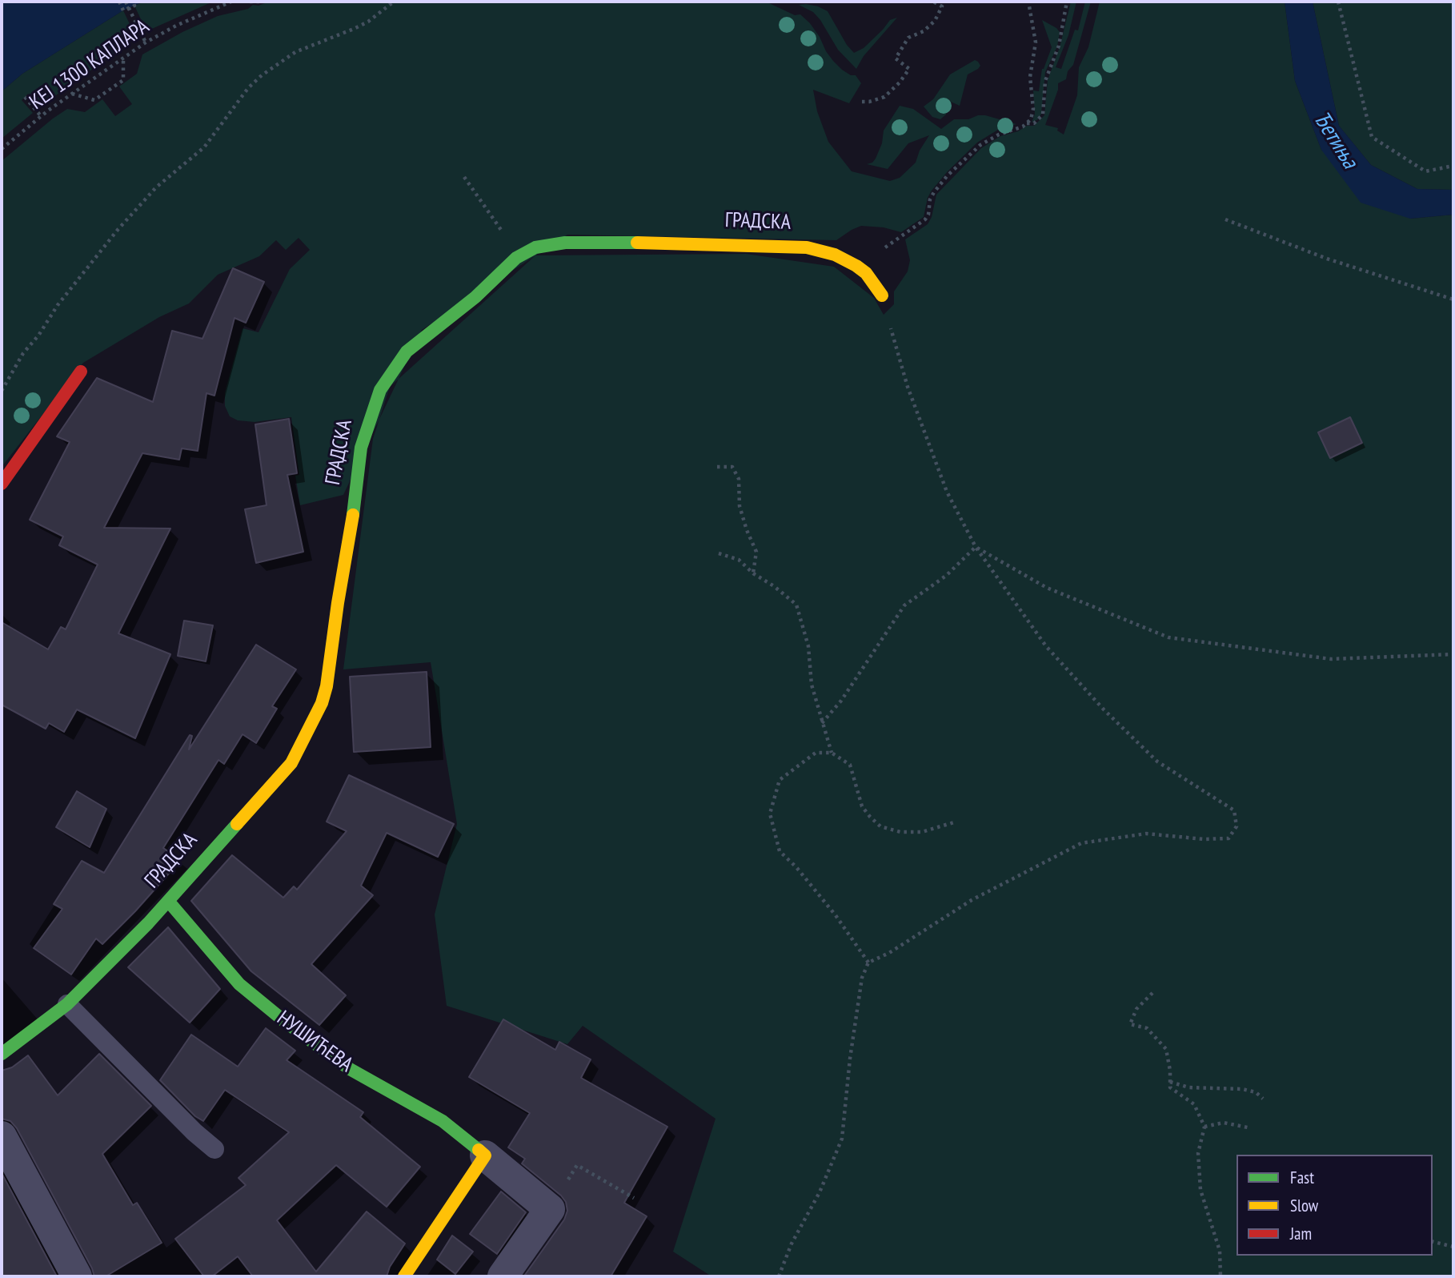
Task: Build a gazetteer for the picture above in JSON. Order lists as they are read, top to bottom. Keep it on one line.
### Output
{"streets":{"street":["ГРАДСКА","НУШИЋЕВА"],"path":["КЕЈ 1300 КАПЛАРА"]},"crossings":[["ГРАДСКА","НУШИЋЕВА"]],"water":["Ђетиња"],"legend":["Fast","Slow","Jam"]}
